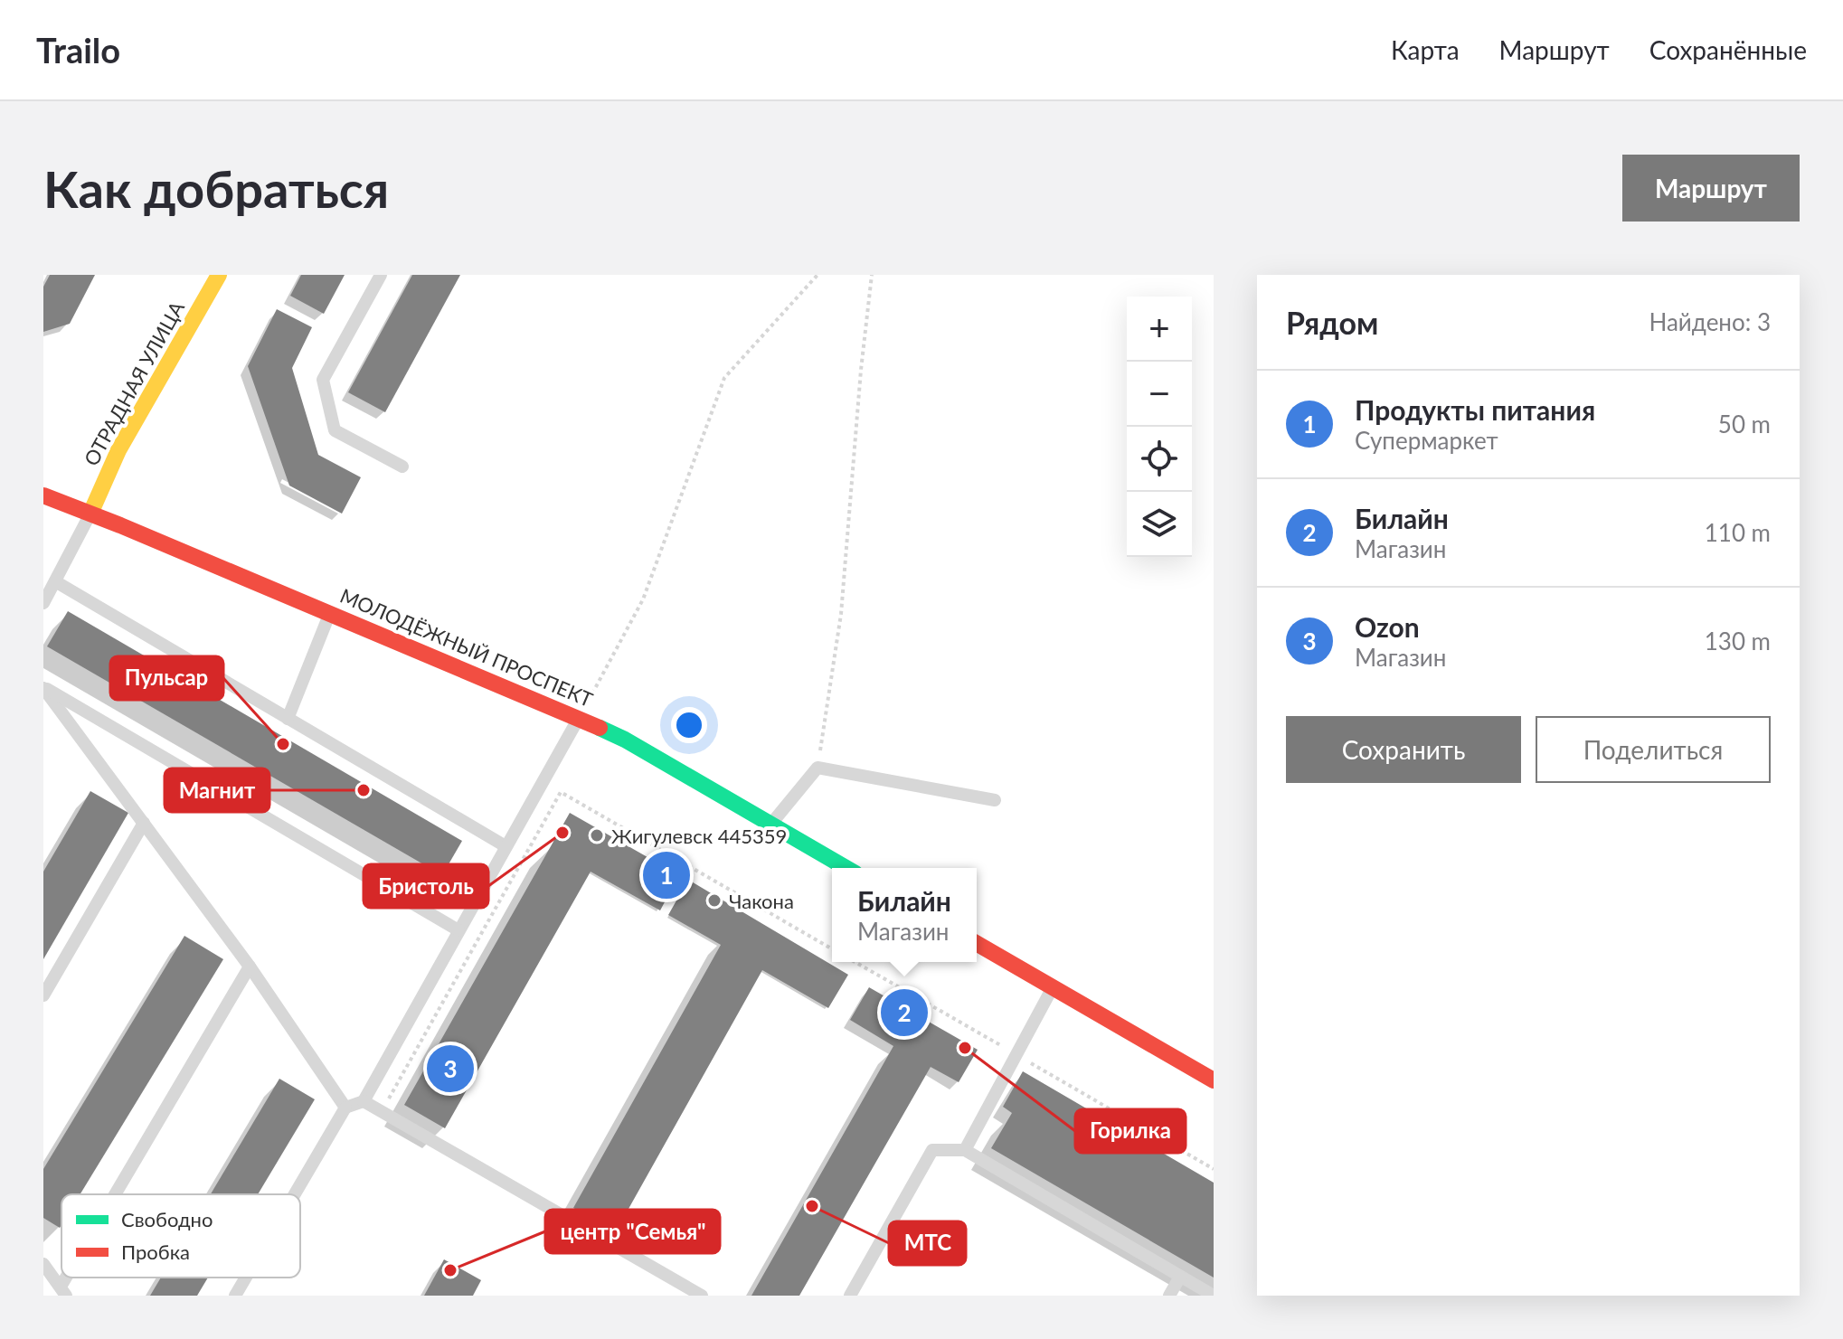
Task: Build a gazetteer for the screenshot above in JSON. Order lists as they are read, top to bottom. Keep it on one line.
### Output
{"streets":{"street":["ОТРАДНАЯ УЛИЦА","МОЛОДЁЖНЫЙ ПРОСПЕКТ"]},"crossings":[["ОТРАДНАЯ УЛИЦА","МОЛОДЁЖНЫЙ ПРОСПЕКТ"]],"places":["Пульсар","Магнит","Бристоль","Жигулевск 445359","Чакона","Горилка","МТС","центр \"Семья\""],"legend":["Свободно","Пробка"],"page":{"header":"Trailo","nav":["Карта","Маршрут","Сохранённые"],"buttons":["Маршрут",["Сохранить","Поделиться"]],"title":"Как добраться","heading":["Рядом","Найдено: 3"],"map_buttons":["+","−"],"list":[{"mark":"1","name":"Продукты питания","note":"Супермаркет","value":"50 m"},{"mark":"2","name":"Билайн","note":"Магазин","value":"110 m"},{"mark":"3","name":"Ozon","note":"Магазин","value":"130 m"}],"pins":["1","2","3"],"popup":["Билайн","Магазин"]}}
